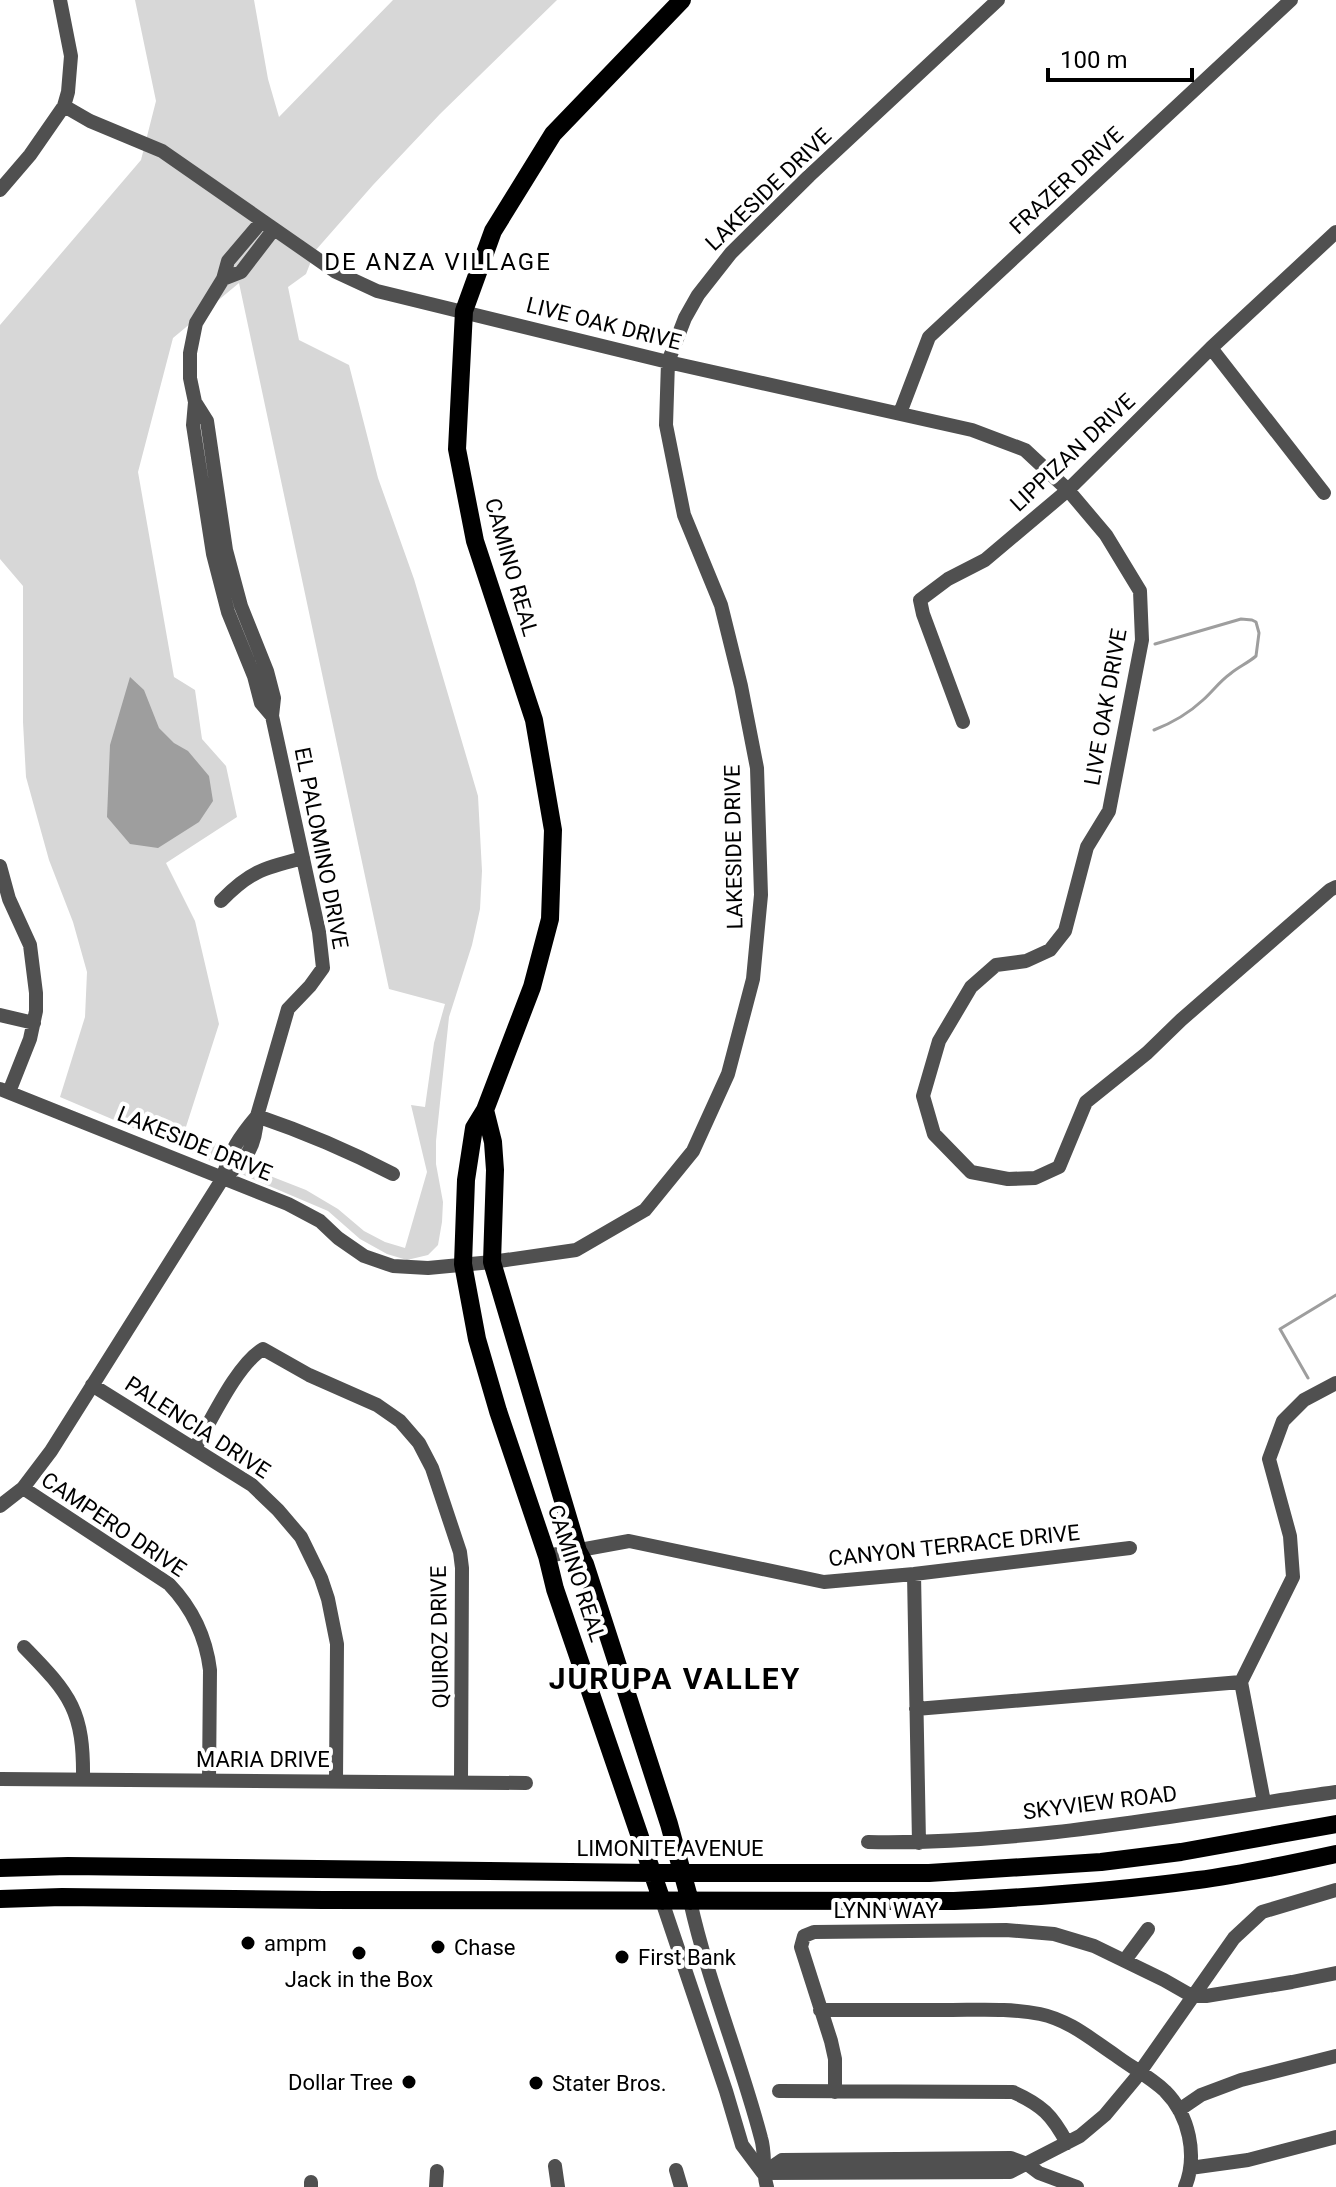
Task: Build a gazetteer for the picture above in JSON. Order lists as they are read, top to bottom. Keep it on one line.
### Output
{"streets":{"main road":["CAMINO REAL","LIMONITE AVENUE"],"street":["FRAZER DRIVE","LAKESIDE DRIVE","LIVE OAK DRIVE","LIPPIZAN DRIVE","EL PALOMINO DRIVE","PALENCIA DRIVE","CAMPERO DRIVE","CANYON TERRACE DRIVE","QUIROZ DRIVE","MARIA DRIVE","SKYVIEW ROAD","LYNN WAY"]},"crossings":[["FRAZER DRIVE","LIVE OAK DRIVE"],["LAKESIDE DRIVE","LIVE OAK DRIVE"],["LAKESIDE DRIVE","CAMINO REAL"],["LAKESIDE DRIVE","EL PALOMINO DRIVE"],["LIVE OAK DRIVE","LIPPIZAN DRIVE"],["LIVE OAK DRIVE","CAMINO REAL"],["LIVE OAK DRIVE","EL PALOMINO DRIVE"],["CAMINO REAL","CANYON TERRACE DRIVE"],["CAMINO REAL","LIMONITE AVENUE"],["EL PALOMINO DRIVE","PALENCIA DRIVE"],["EL PALOMINO DRIVE","CAMPERO DRIVE"],["PALENCIA DRIVE","QUIROZ DRIVE"],["PALENCIA DRIVE","MARIA DRIVE"],["CAMPERO DRIVE","MARIA DRIVE"],["QUIROZ DRIVE","MARIA DRIVE"]],"districts":["DE ANZA VILLAGE","JURUPA VALLEY"],"places":["ampm","Chase","Jack in the Box","First Bank","Dollar Tree","Stater Bros."],"scale_bar":"100 m"}
